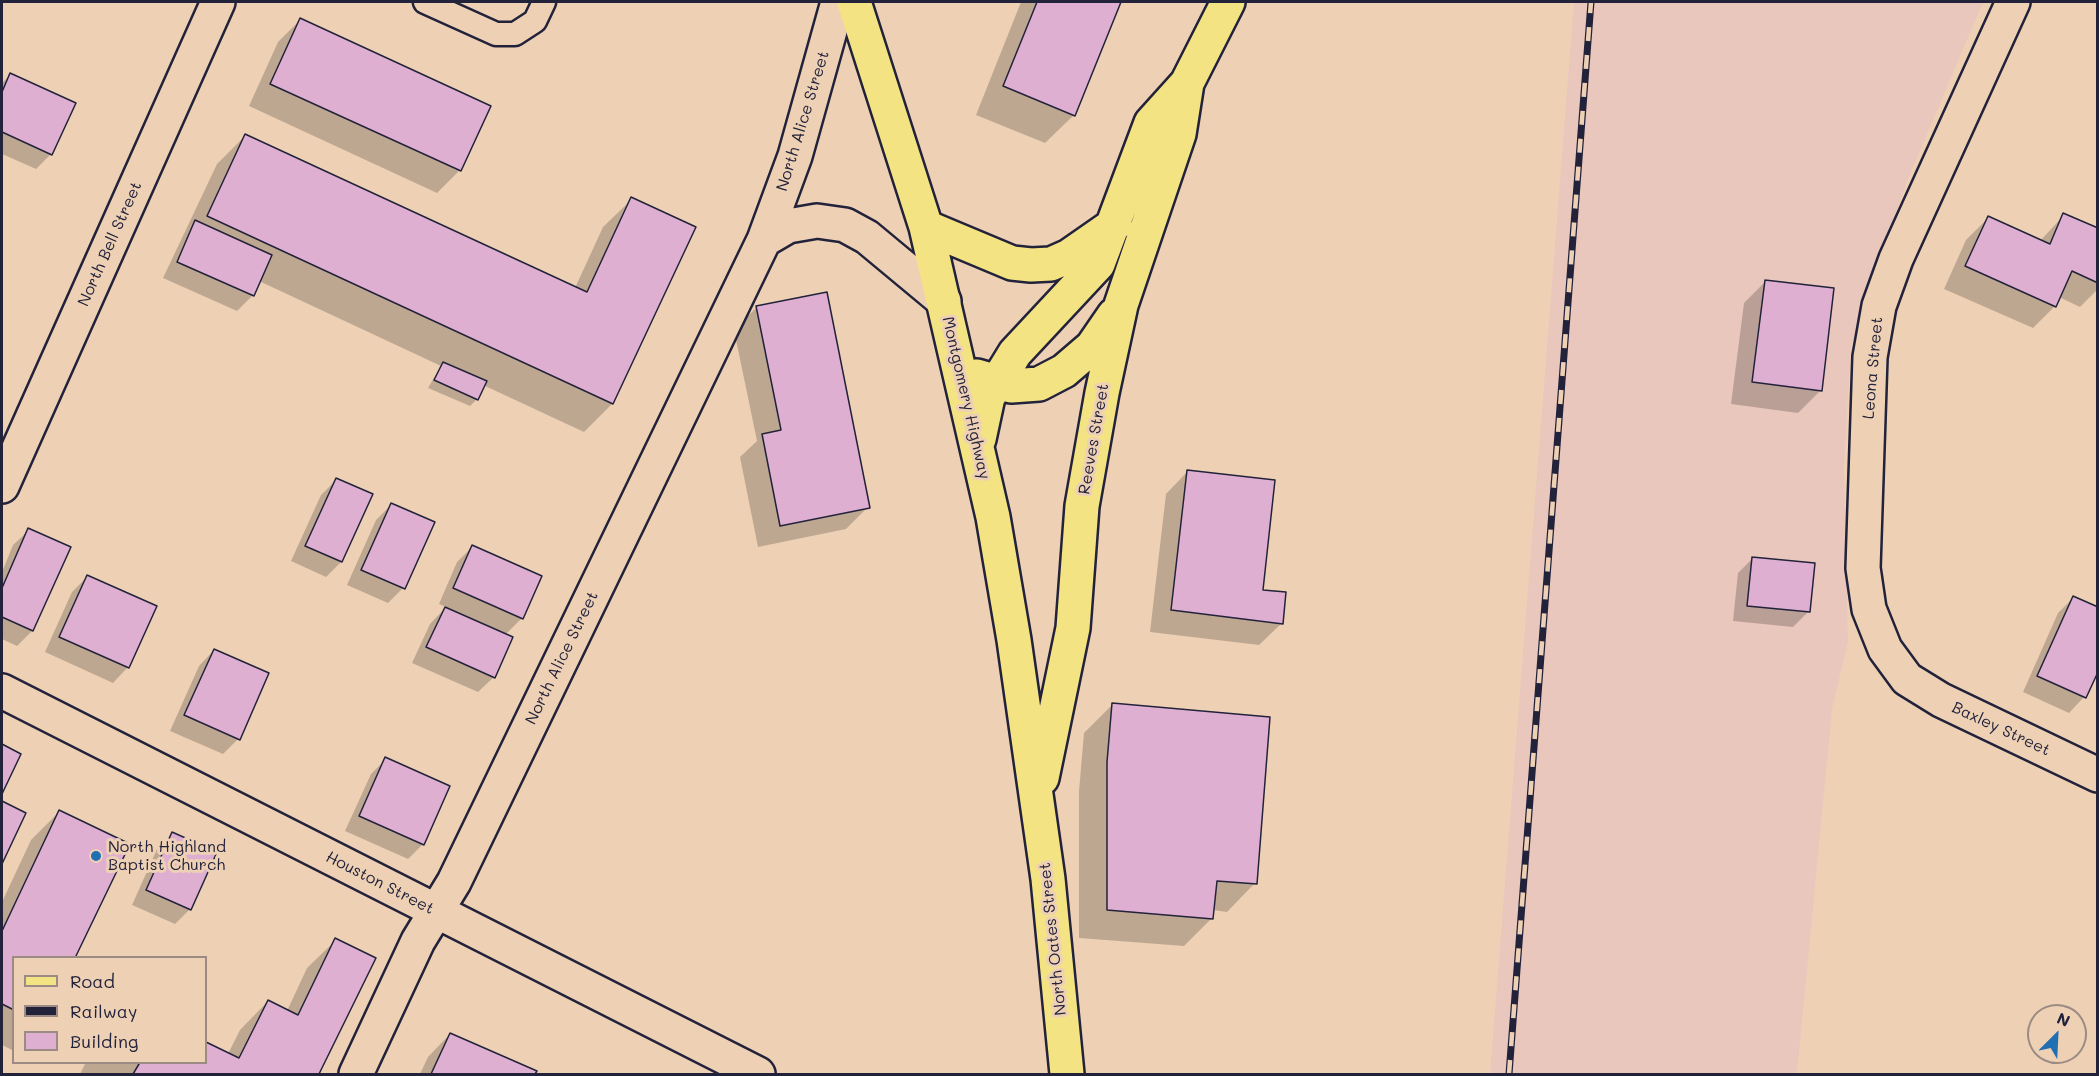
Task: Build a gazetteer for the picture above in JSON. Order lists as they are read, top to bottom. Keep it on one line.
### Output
{"streets":{"main road":["Montgomery Highway","Reeves Street","North Oates Street"],"street":["North Alice Street","North Bell Street","Leona Street","Baxley Street","Houston Street"]},"crossings":[["North Alice Street","Houston Street"],["Leona Street","Baxley Street"],["Montgomery Highway","Reeves Street"],["Montgomery Highway","North Oates Street"],["Reeves Street","North Oates Street"]],"places":["North Highland Baptist Church"],"legend":["Road","Railway","Building"],"north":"top right"}
